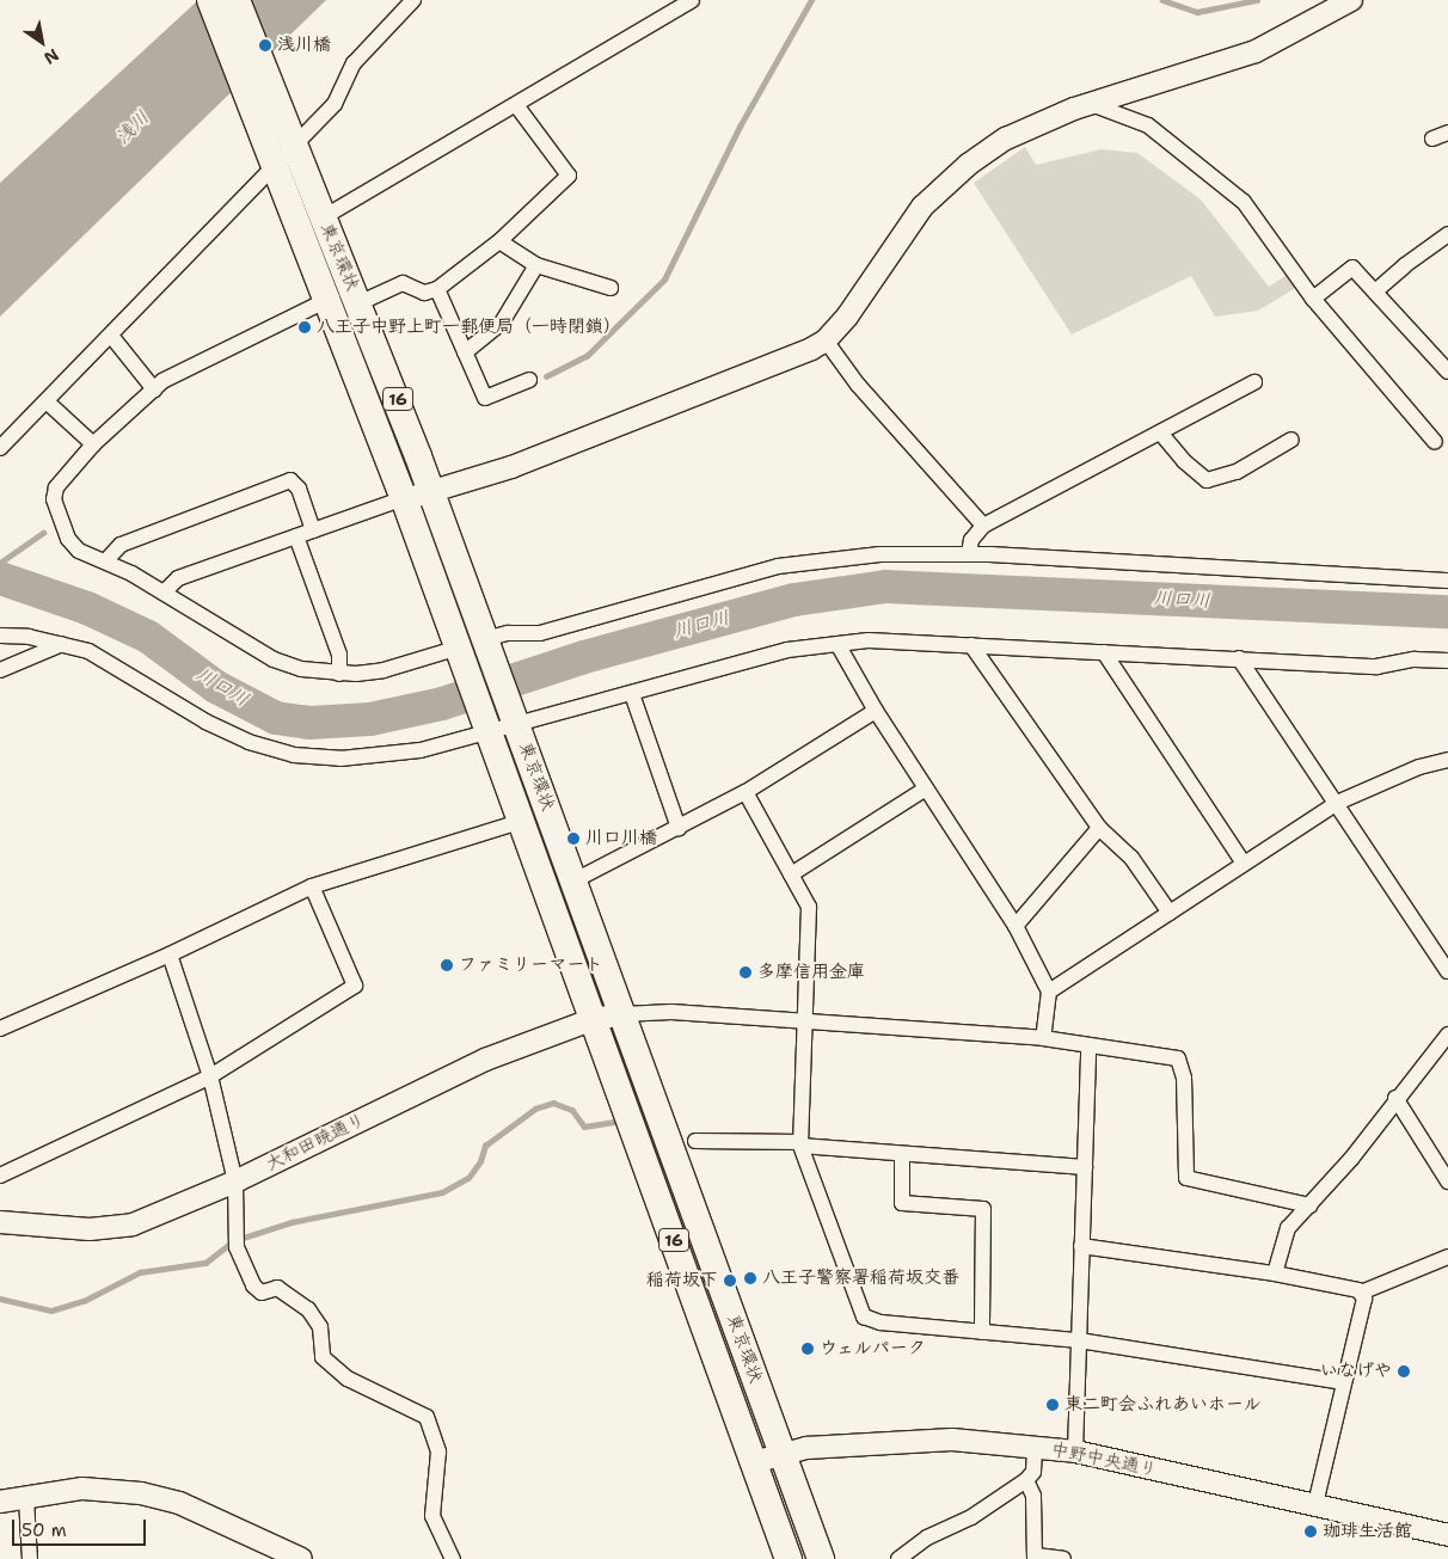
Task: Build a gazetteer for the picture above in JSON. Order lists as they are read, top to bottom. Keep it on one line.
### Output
{"streets":{"highway":["東京環状","16"],"street":["大和田暁通り","中野中央通り"]},"crossings":[["東京環状","大和田暁通り"],["東京環状","中野中央通り"]],"water":["浅川","川口川"],"places":["浅川橋","八王子中野上町一郵便局（一時閉鎖）","川口川橋","ファミリーマート","多摩信用金庫","八王子警察署稲荷坂交番","稲荷坂下","ウェルパーク","いなげや","東二町会ふれあいホール","珈琲生活館"],"scale_bar":"50 m","north":"bottom right"}
